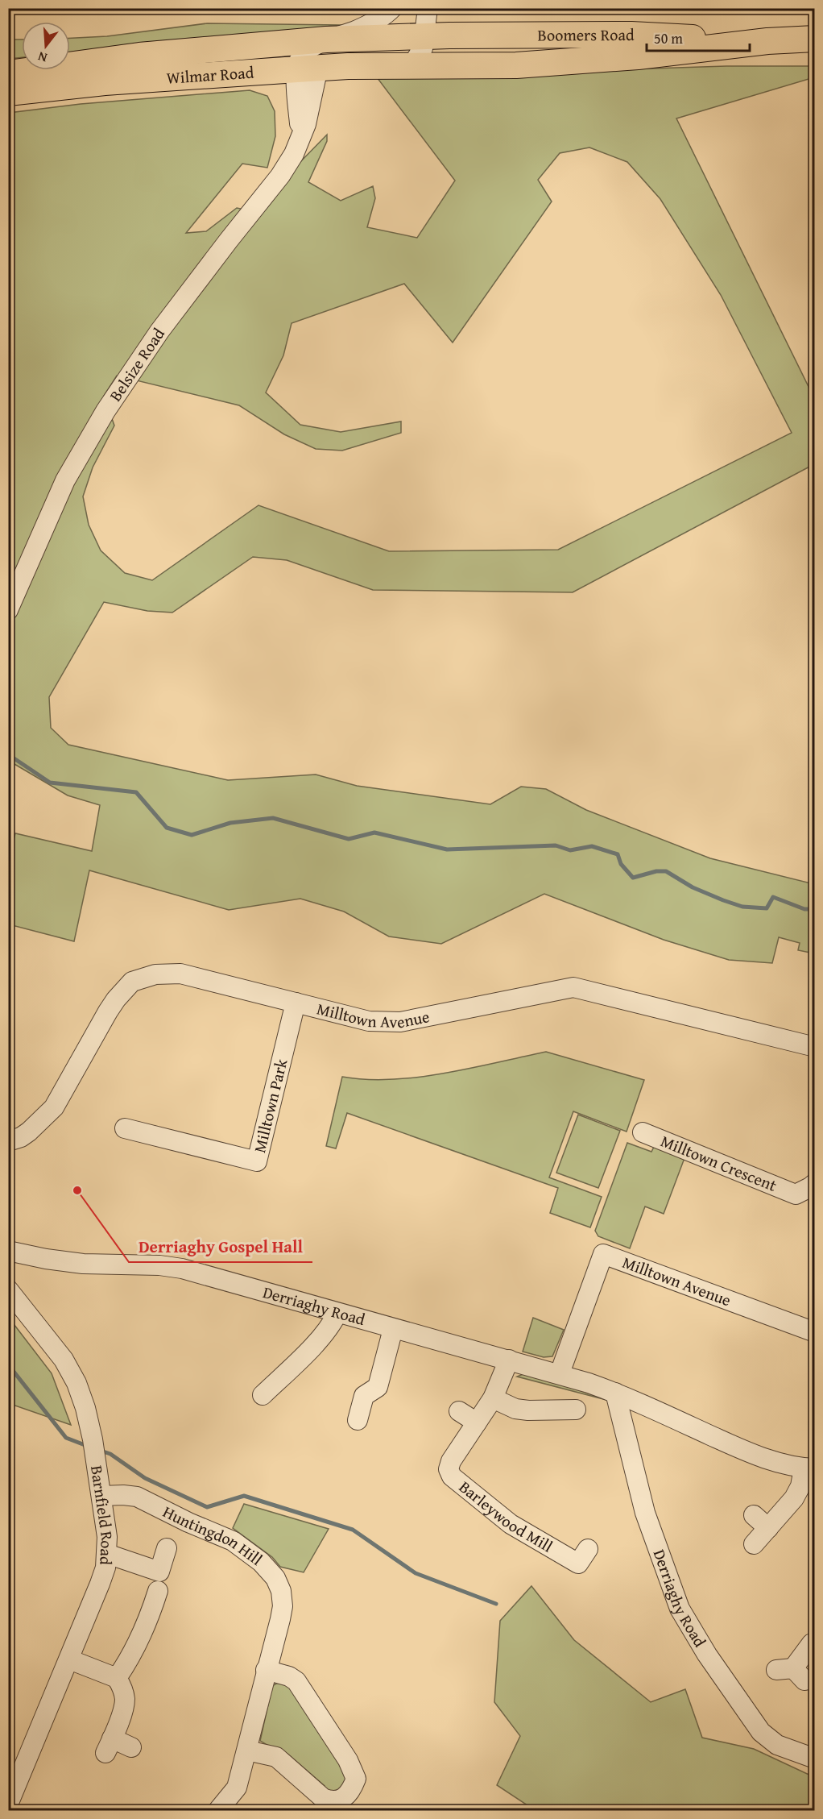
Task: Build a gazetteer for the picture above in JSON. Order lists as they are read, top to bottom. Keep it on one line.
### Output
{"streets":{"main road":["Boomers Road","Wilmar Road"],"street":["Belsize Road","Milltown Avenue","Milltown Park","Milltown Crescent","Derriaghy Road","Barnfield Road","Barleywood Mill","Huntingdon Hill"]},"crossings":[["Boomers Road","Wilmar Road"],["Wilmar Road","Belsize Road"],["Milltown Avenue","Milltown Park"],["Milltown Avenue","Derriaghy Road"],["Derriaghy Road","Barleywood Mill"],["Barnfield Road","Huntingdon Hill"]],"places":["Derriaghy Gospel Hall"],"scale_bar":"50 m","north":"bottom"}
